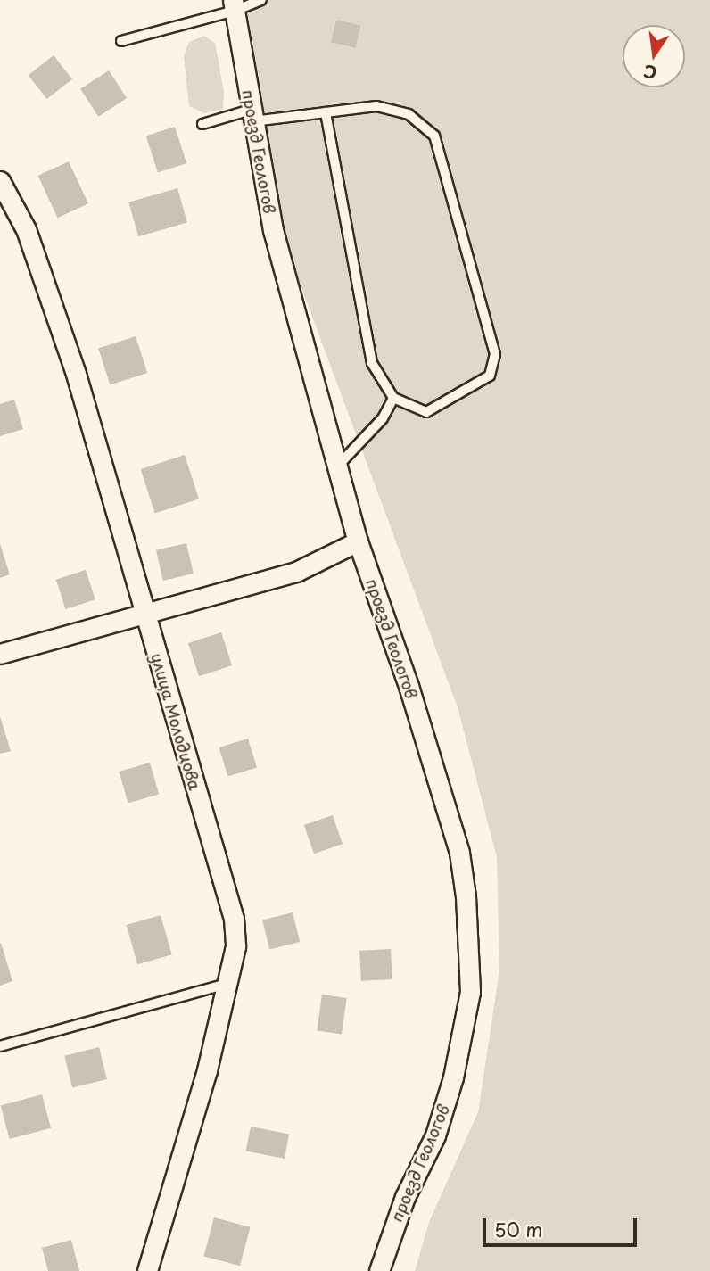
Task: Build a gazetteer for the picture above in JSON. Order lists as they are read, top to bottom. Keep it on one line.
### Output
{"streets":{"street":["проезд Геологов","улица Молодцова"]},"scale_bar":"50 m","north":"bottom"}
